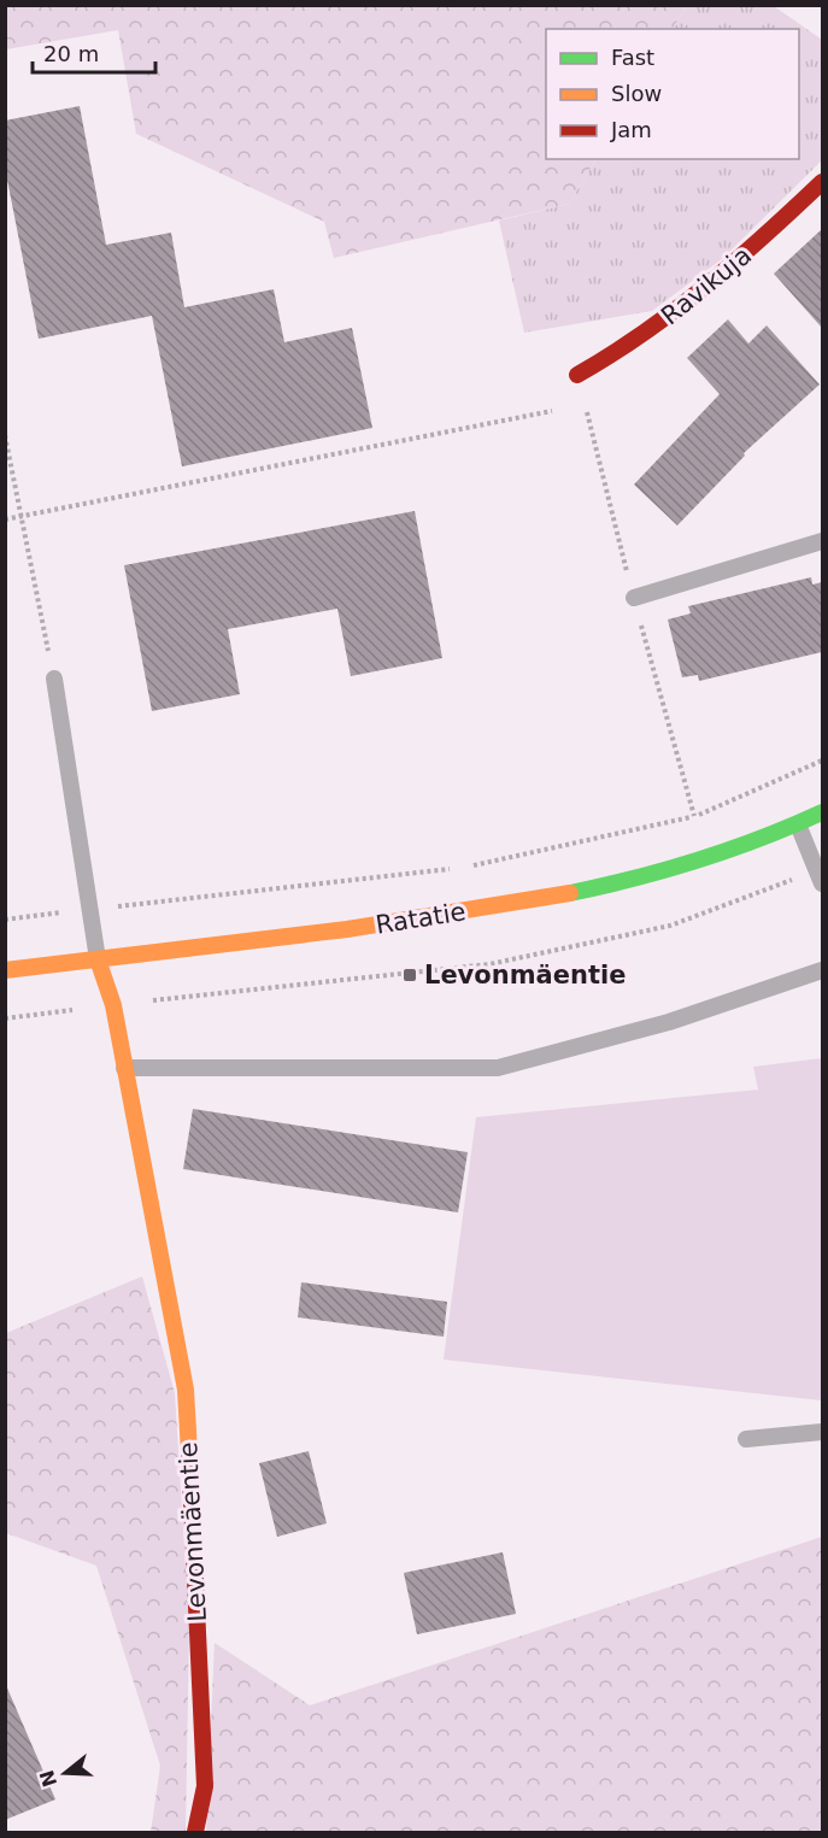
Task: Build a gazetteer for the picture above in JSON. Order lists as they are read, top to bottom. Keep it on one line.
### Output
{"streets":{"street":["Ravikuja","Ratatie","Levonmäentie"]},"crossings":[["Ratatie","Levonmäentie"]],"places":{"transit":["Levonmäentie"]},"legend":["Fast","Slow","Jam"],"scale_bar":"20 m","north":"left"}
